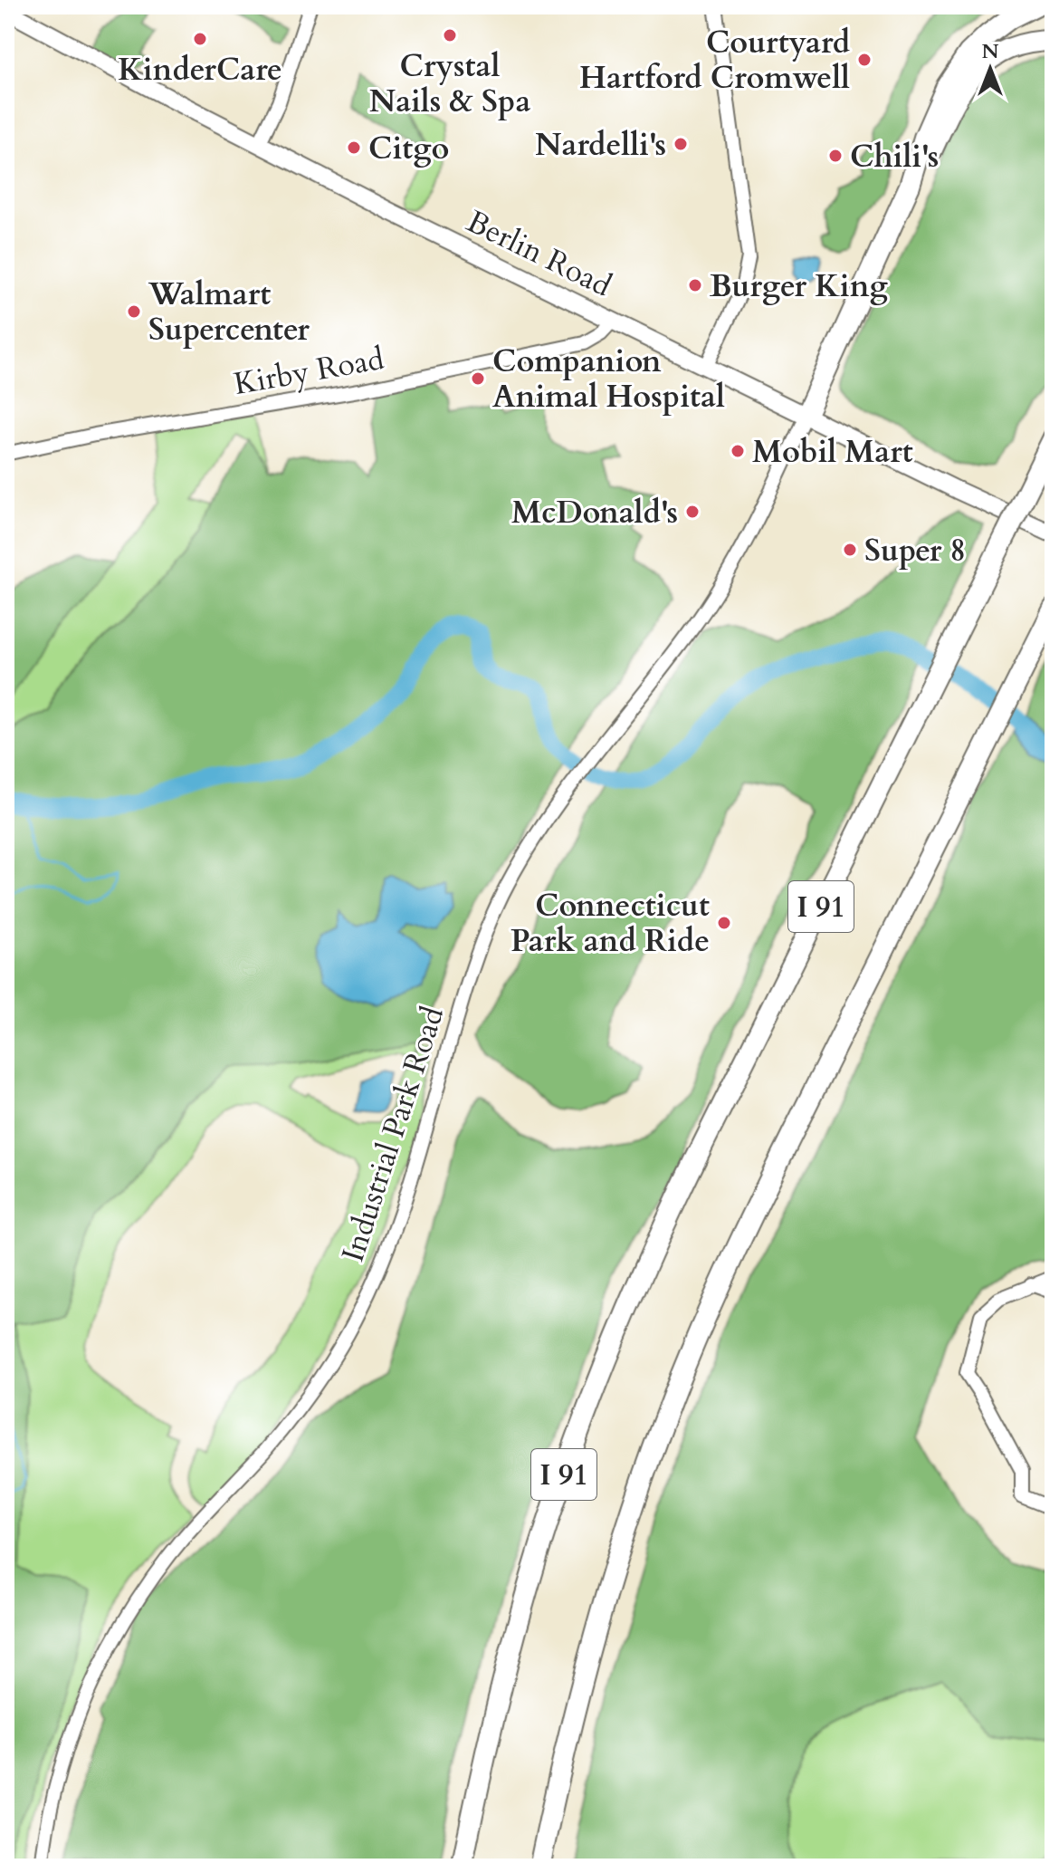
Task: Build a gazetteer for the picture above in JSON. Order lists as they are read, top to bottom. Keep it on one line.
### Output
{"streets":{"highway":["I 91"],"main road":["Berlin Road"],"street":["Kirby Road","Industrial Park Road"]},"crossings":[["Berlin Road","Kirby Road"],["Berlin Road","Industrial Park Road"]],"places":["Crystal Nails & Spa","KinderCare","Courtyard Hartford Cromwell","Nardelli's","Citgo","Chili's","Burger King","Walmart Supercenter","Companion Animal Hospital","Mobil Mart","McDonald's","Super 8","Connecticut Park and Ride"],"north":"top"}
